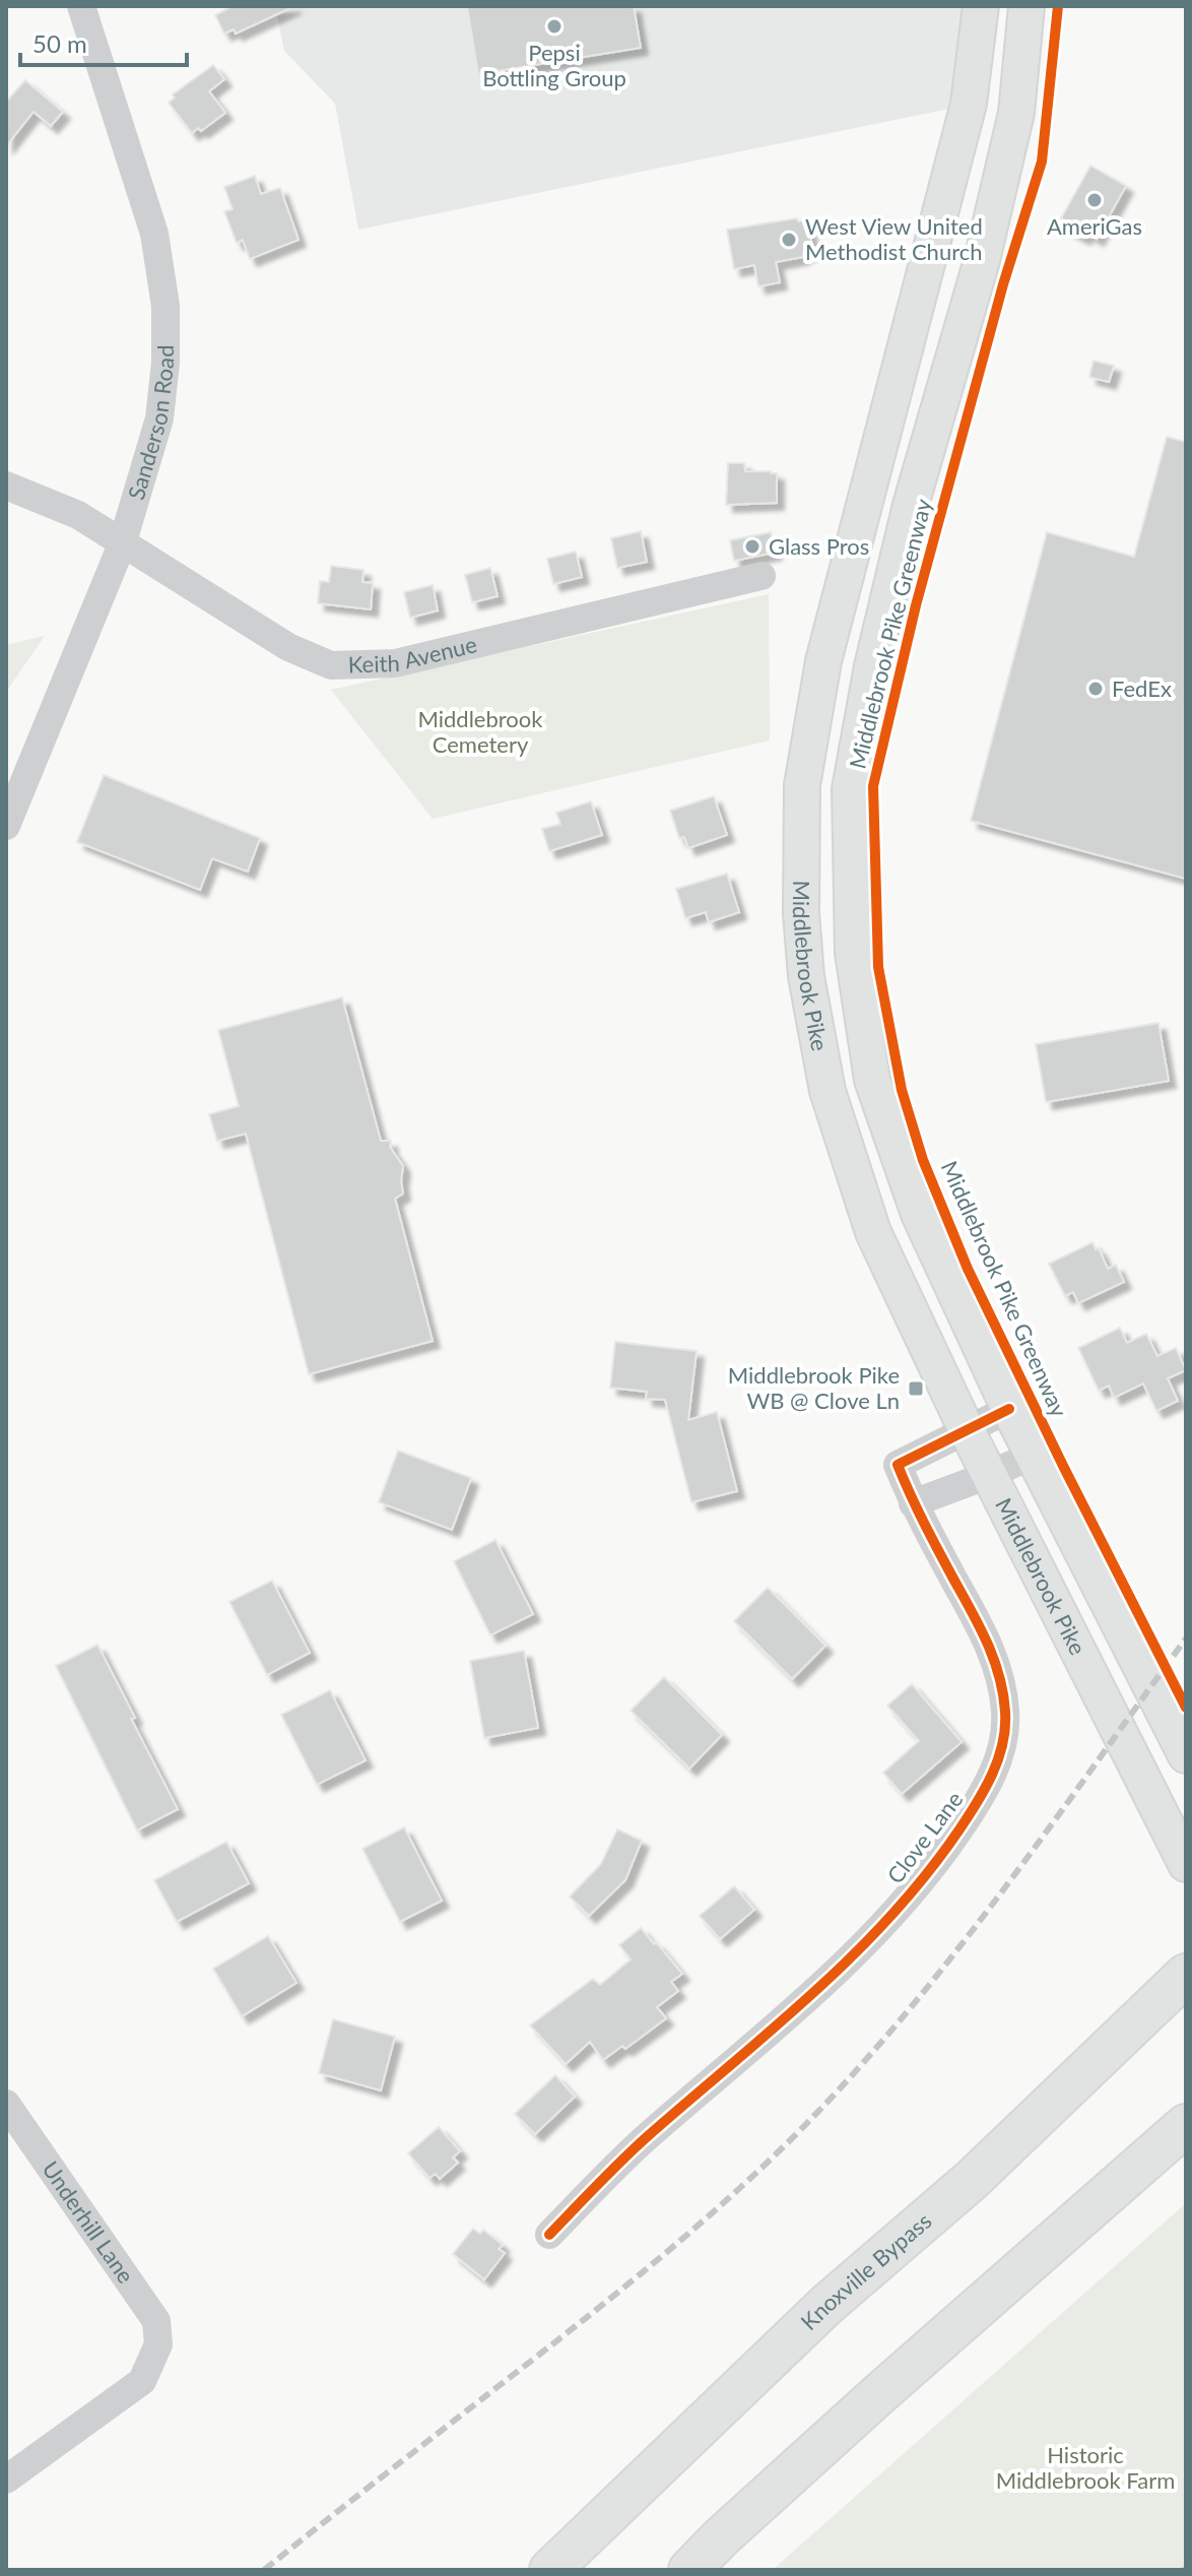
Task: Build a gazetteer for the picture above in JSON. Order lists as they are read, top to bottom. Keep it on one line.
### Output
{"streets":{"highway":["Knoxville Bypass"],"main road":["Middlebrook Pike"],"street":["Sanderson Road","Keith Avenue","Clove Lane","Underhill Lane"],"cycle path":["Middlebrook Pike Greenway"]},"crossings":[["Sanderson Road","Keith Avenue"],["Middlebrook Pike","Clove Lane"]],"parks":["Middlebrook Cemetery","Historic Middlebrook Farm"],"places":{"other":["Pepsi Bottling Group","AmeriGas","West View United Methodist Church","Glass Pros","FedEx"],"transit":["Middlebrook Pike WB @ Clove Ln"]},"scale_bar":"50 m"}
